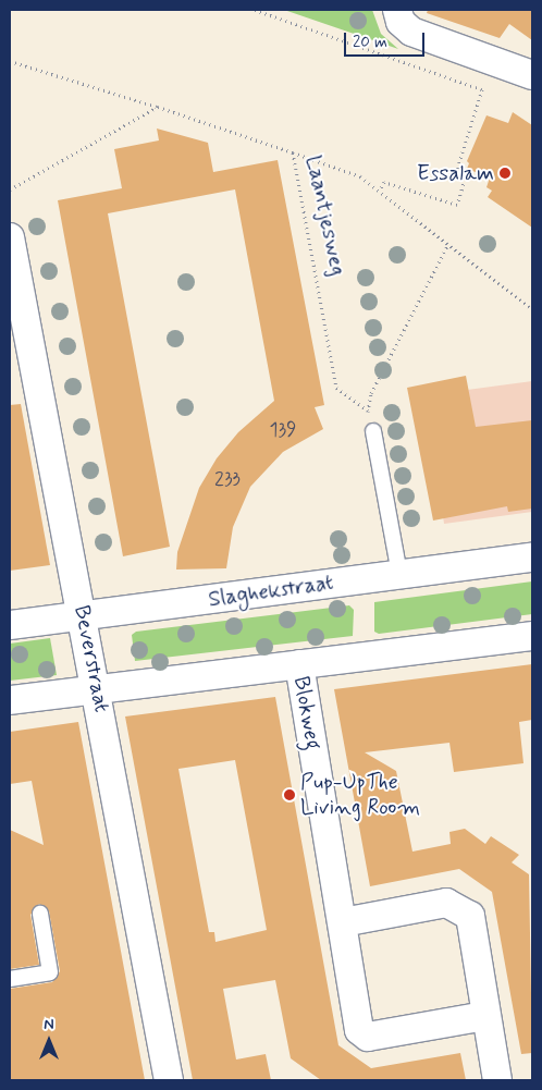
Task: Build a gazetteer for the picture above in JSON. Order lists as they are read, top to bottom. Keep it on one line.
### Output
{"streets":{"street":["Slaghekstraat","Beverstraat","Blokweg"],"path":["Laantjesweg"]},"crossings":[["Slaghekstraat","Beverstraat"]],"places":["Essalam","Pup-UpThe Living Room"],"house_numbers":["139","233"],"scale_bar":"20 m","north":"top"}
